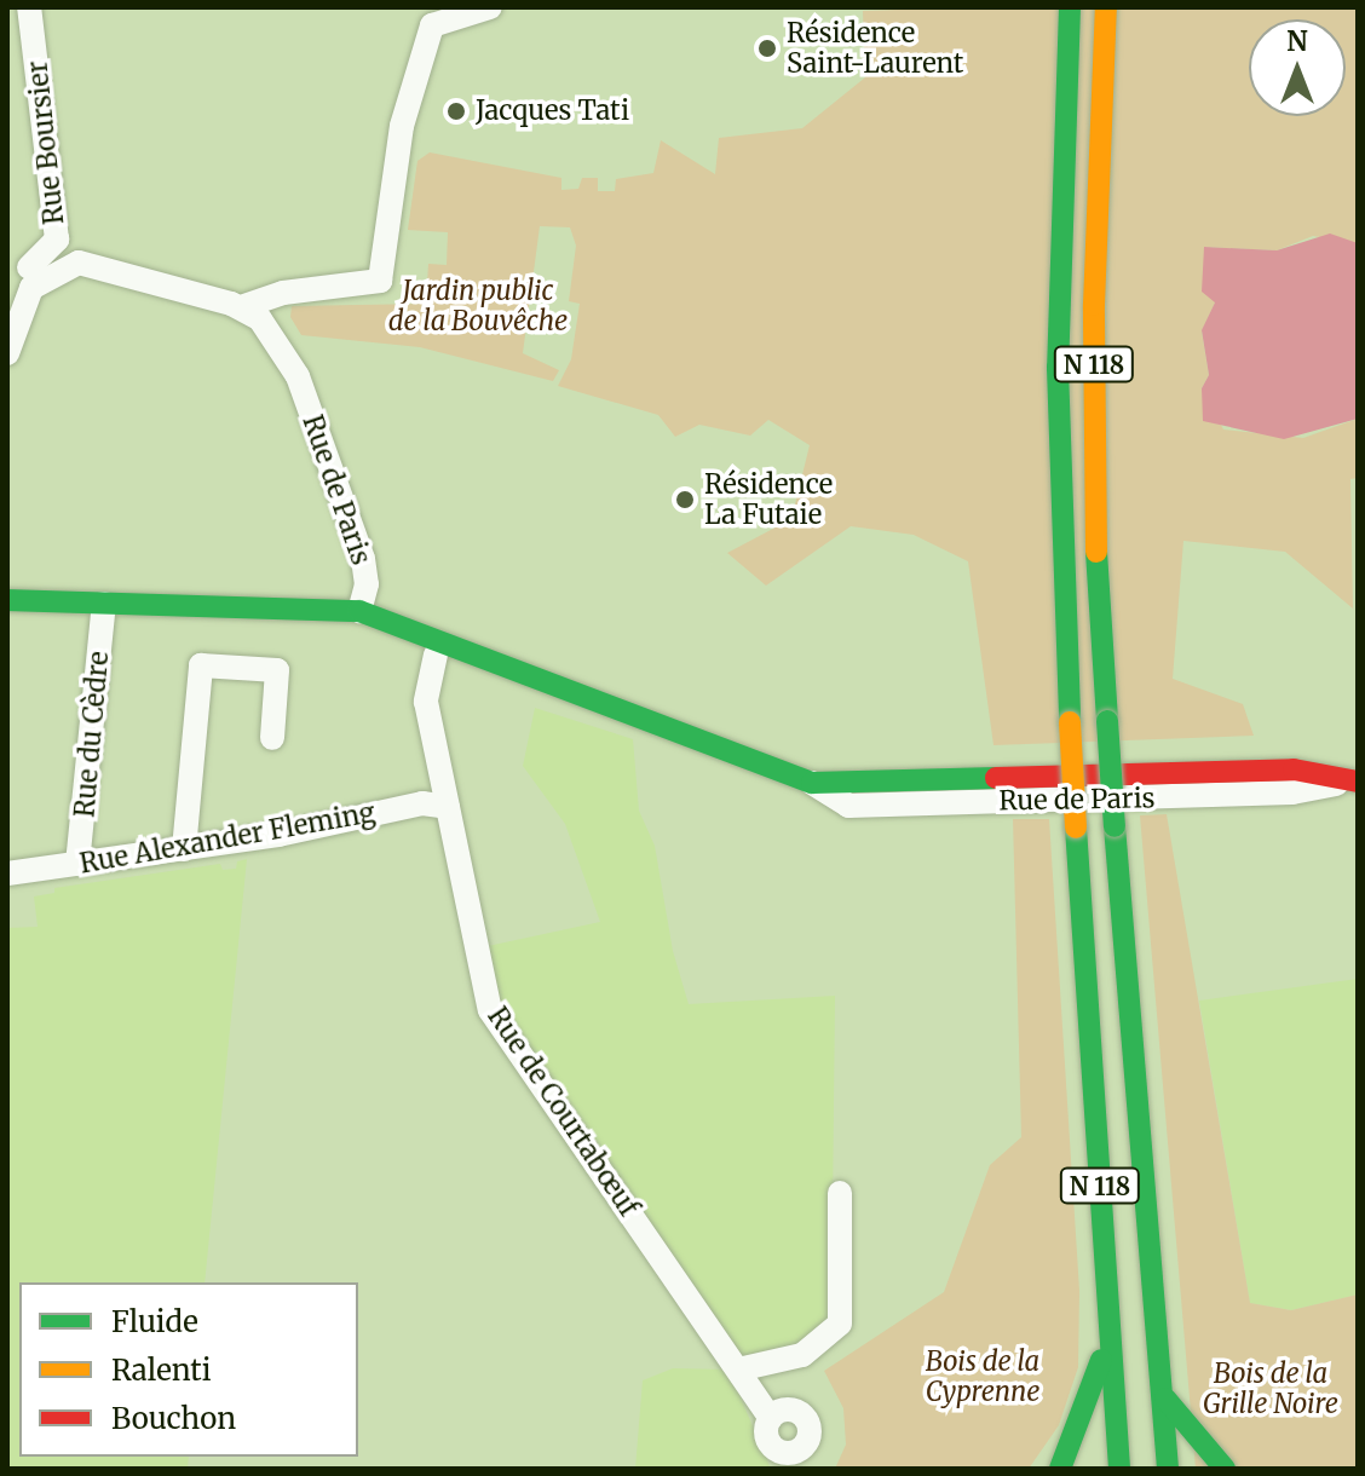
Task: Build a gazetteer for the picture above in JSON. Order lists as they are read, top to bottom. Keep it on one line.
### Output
{"streets":{"main road":["N 118","Rue de Paris"],"street":["Rue Boursier","Rue du Cèdre","Rue Alexander Fleming","Rue de Courtabœuf"]},"crossings":[["Rue Boursier","Rue de Paris"],["Rue du Cèdre","Rue Alexander Fleming"],["Rue Alexander Fleming","Rue de Courtabœuf"]],"parks":["Jardin public de la Bouvêche","Bois de la Cyprenne","Bois de la Grille Noire"],"places":["Résidence Saint-Laurent","Jacques Tati","Résidence La Futaie"],"legend":["Fluide","Ralenti","Bouchon"],"north":"top"}
